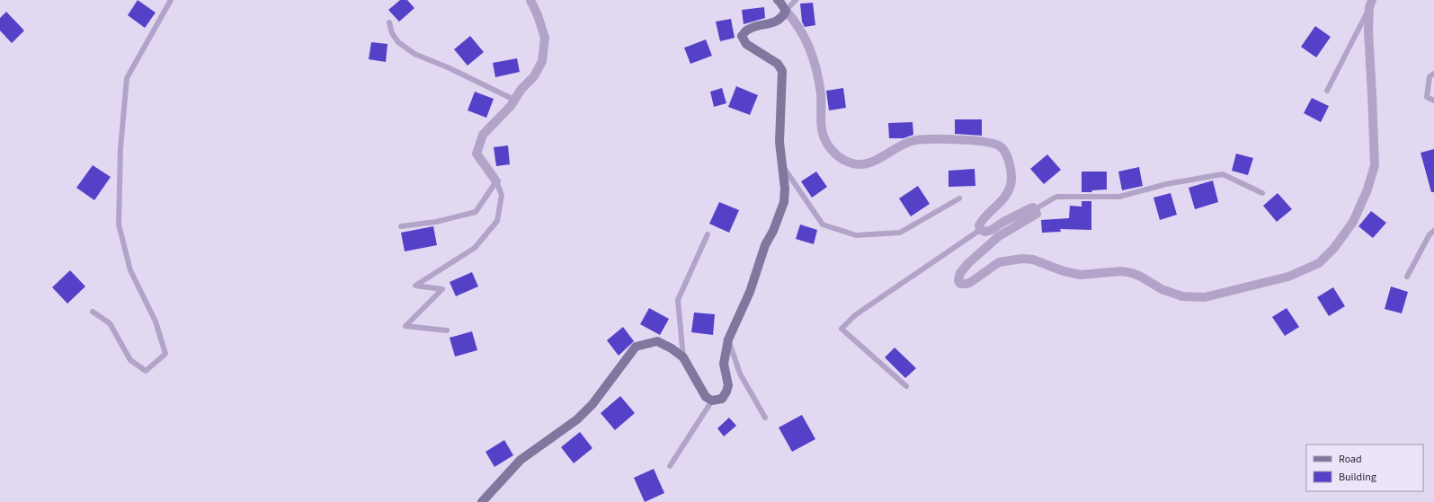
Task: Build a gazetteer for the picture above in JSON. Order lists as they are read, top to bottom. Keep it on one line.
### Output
{"legend":["Road","Building"]}
